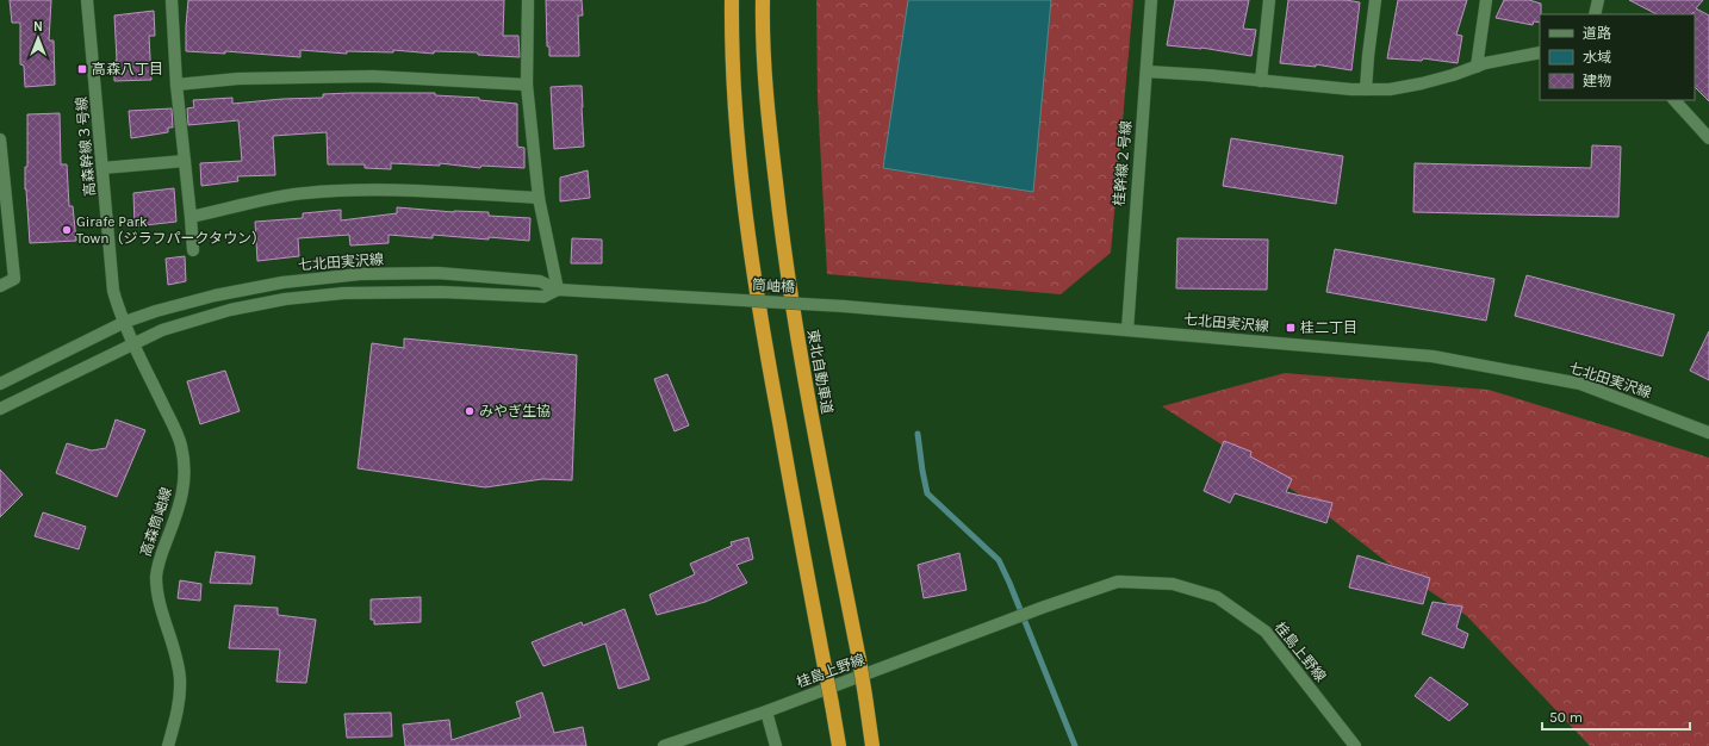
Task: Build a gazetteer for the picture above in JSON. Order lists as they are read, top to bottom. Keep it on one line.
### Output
{"streets":{"highway":["東北自動車道"],"street":["高森幹線３号線","桂幹線２号線","七北田実沢線","筒岫橋","高森筒岫線","桂島上野線"]},"crossings":[["高森幹線３号線","七北田実沢線"],["高森幹線３号線","高森筒岫線"],["桂幹線２号線","七北田実沢線"],["七北田実沢線","筒岫橋"]],"places":{"transit":["高森八丁目","桂二丁目"],"other":["Girafe Park Town（ジラフパークタウン）","みやぎ生協"]},"legend":["道路","水域","建物"],"scale_bar":"50 m","north":"top"}
